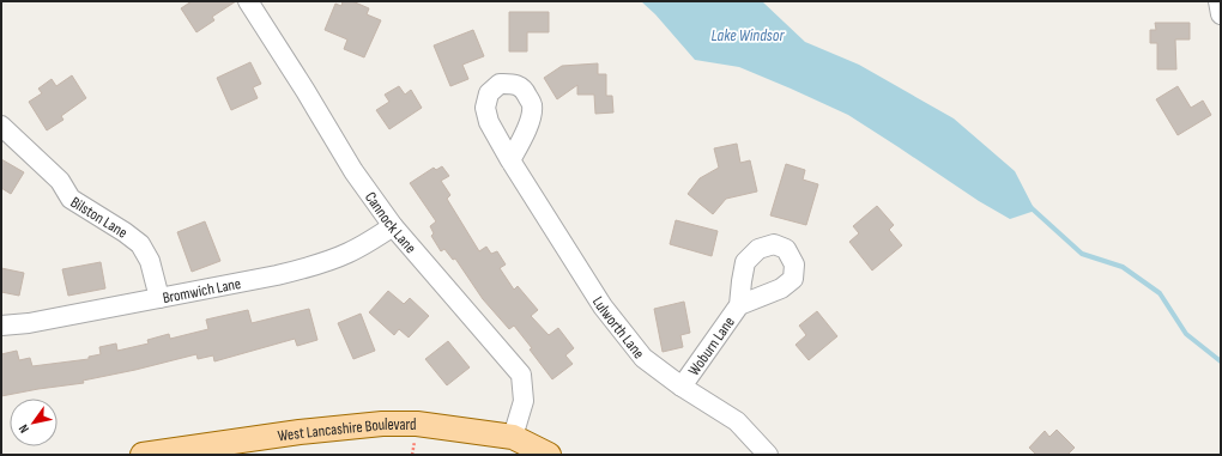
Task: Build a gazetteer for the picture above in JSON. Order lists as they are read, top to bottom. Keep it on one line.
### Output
{"streets":{"main road":["West Lancashire Boulevard"],"street":["Bilston Lane","Cannock Lane","Bromwich Lane","Lulworth Lane","Woburn Lane"]},"crossings":[["Bilston Lane","Bromwich Lane"],["Cannock Lane","Bromwich Lane"],["Cannock Lane","West Lancashire Boulevard"],["Lulworth Lane","Woburn Lane"]],"water":["Lake Windsor"],"north":"bottom left"}
